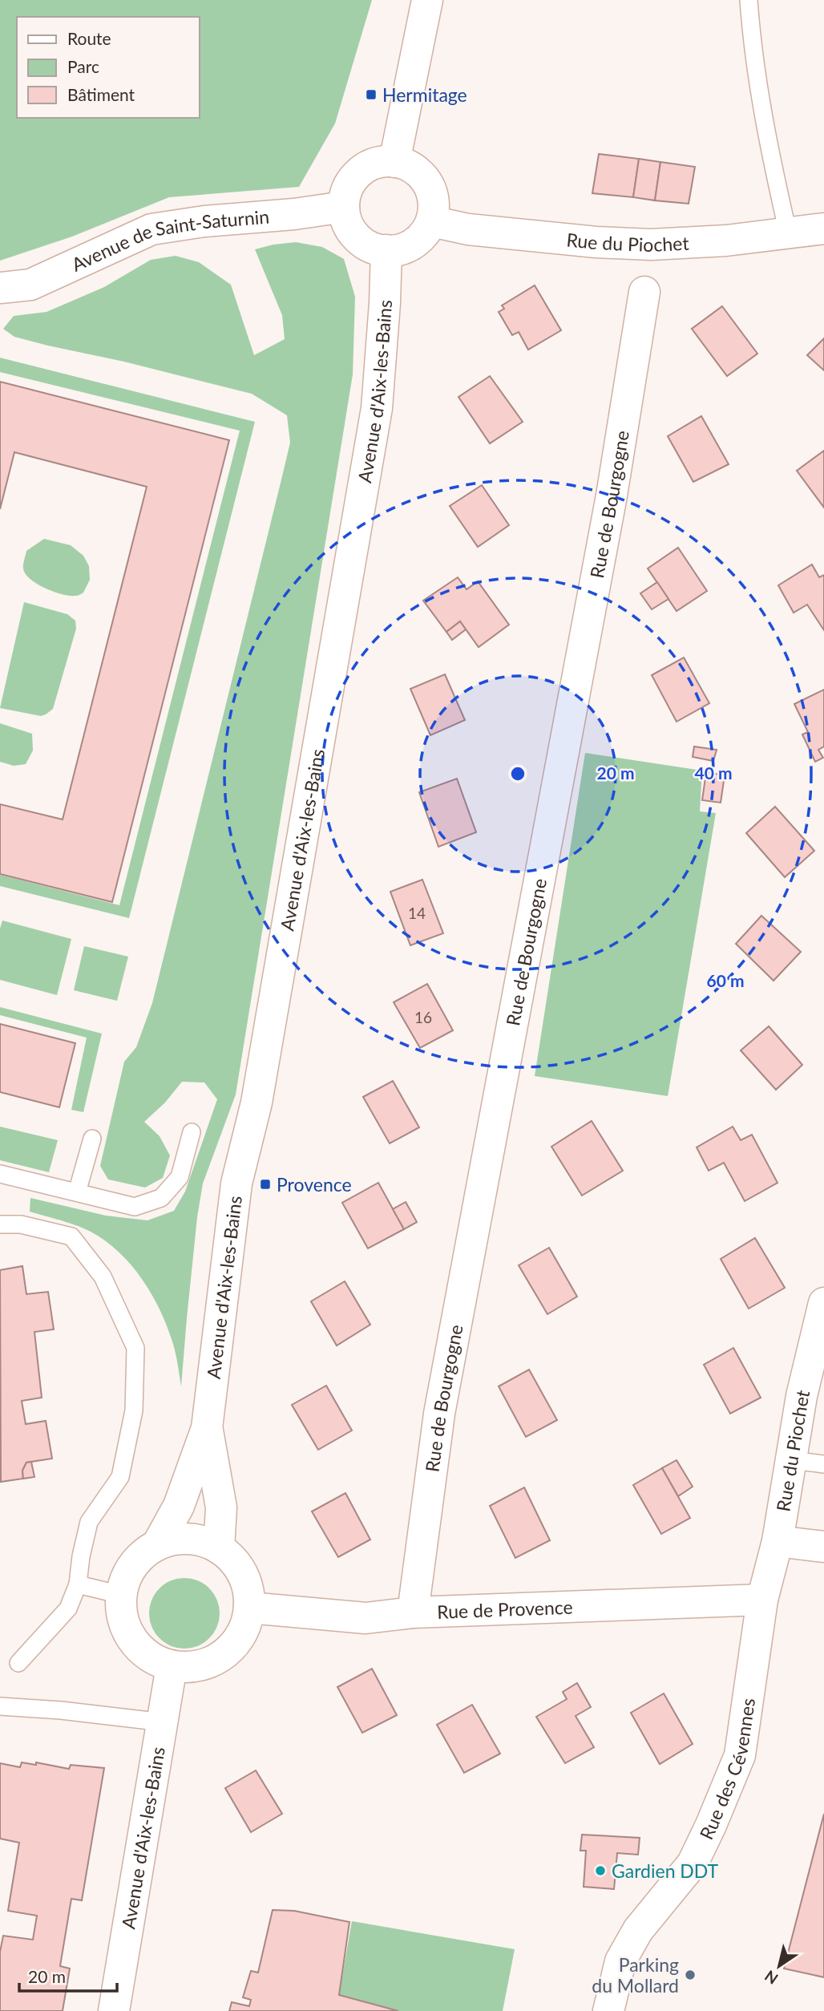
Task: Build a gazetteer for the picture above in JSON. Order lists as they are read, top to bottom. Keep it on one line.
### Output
{"streets":{"street":["Rue du Piochet","Avenue de Saint-Saturnin","Avenue d'Aix-les-Bains","Rue de Bourgogne","Rue de Provence","Rue des Cévennes"]},"crossings":[["Rue du Piochet","Avenue de Saint-Saturnin"],["Rue du Piochet","Avenue d'Aix-les-Bains"],["Rue du Piochet","Rue de Provence"],["Rue du Piochet","Rue des Cévennes"],["Avenue de Saint-Saturnin","Avenue d'Aix-les-Bains"],["Avenue d'Aix-les-Bains","Rue de Provence"],["Rue de Bourgogne","Rue de Provence"],["Rue de Provence","Rue des Cévennes"]],"places":{"transit":["Hermitage","Provence"],"other":["Gardien DDT","Parking du Mollard"]},"house_numbers":["14","16"],"legend":["Route","Parc","Bâtiment"],"scale_bar":"20 m","north":"bottom left","rings":["20 m","40 m","60 m"]}
